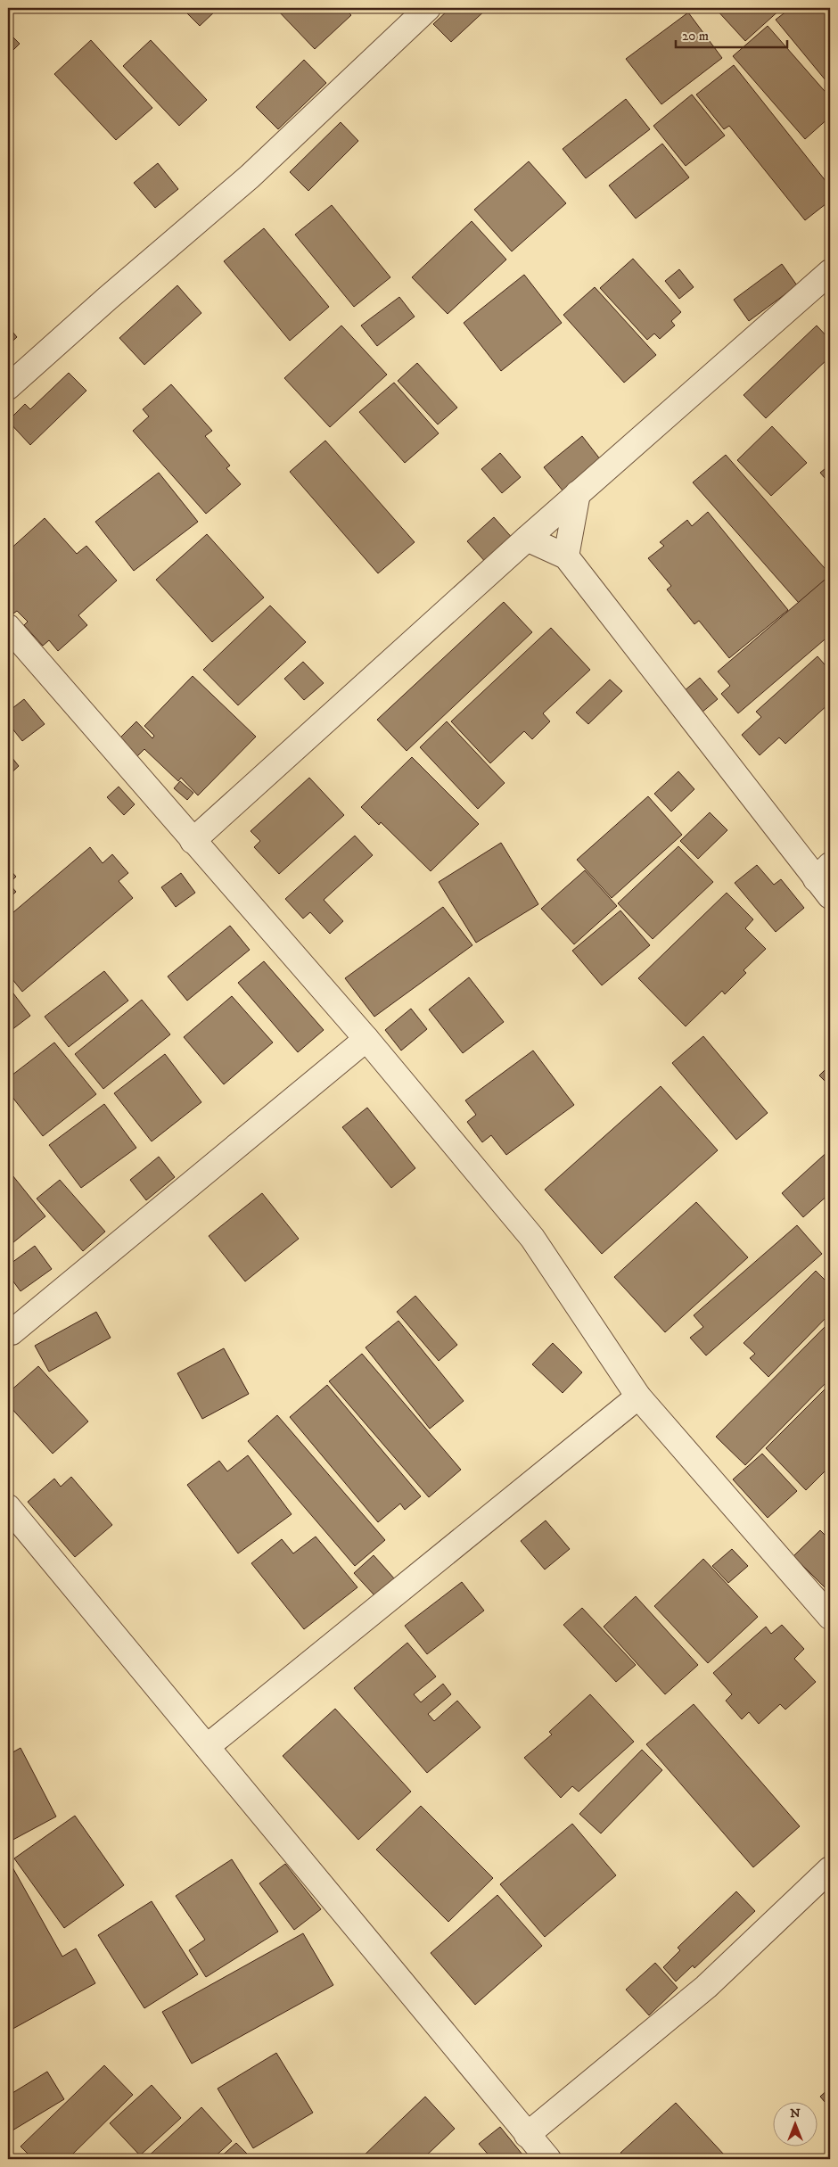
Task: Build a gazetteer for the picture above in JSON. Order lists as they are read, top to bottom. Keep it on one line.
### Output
{"scale_bar":"20 m","north":"top"}
